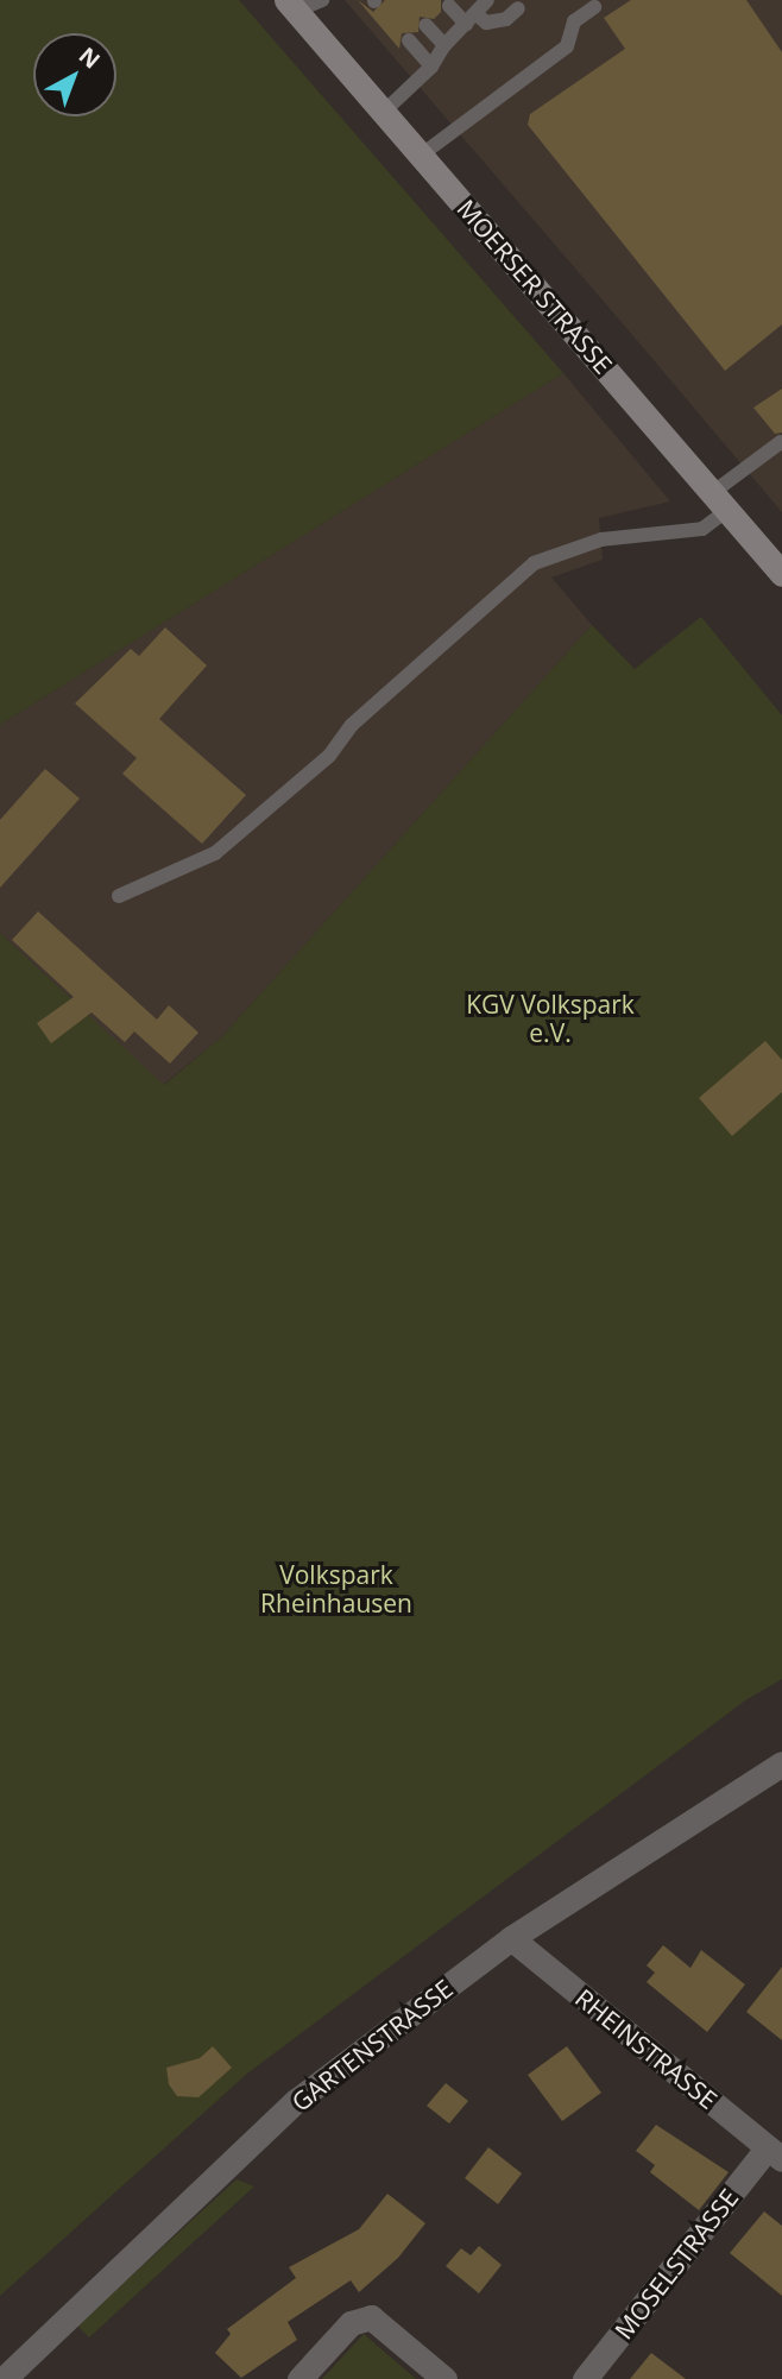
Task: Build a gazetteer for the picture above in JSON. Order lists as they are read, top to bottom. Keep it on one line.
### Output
{"streets":{"main road":["MOERSER STRASSE"],"street":["GARTENSTRASSE","RHEINSTRASSE","MOSELSTRASSE"]},"crossings":[["GARTENSTRASSE","RHEINSTRASSE"],["RHEINSTRASSE","MOSELSTRASSE"]],"parks":["KGV Volkspark e.V.","Volkspark Rheinhausen"],"north":"top right"}
